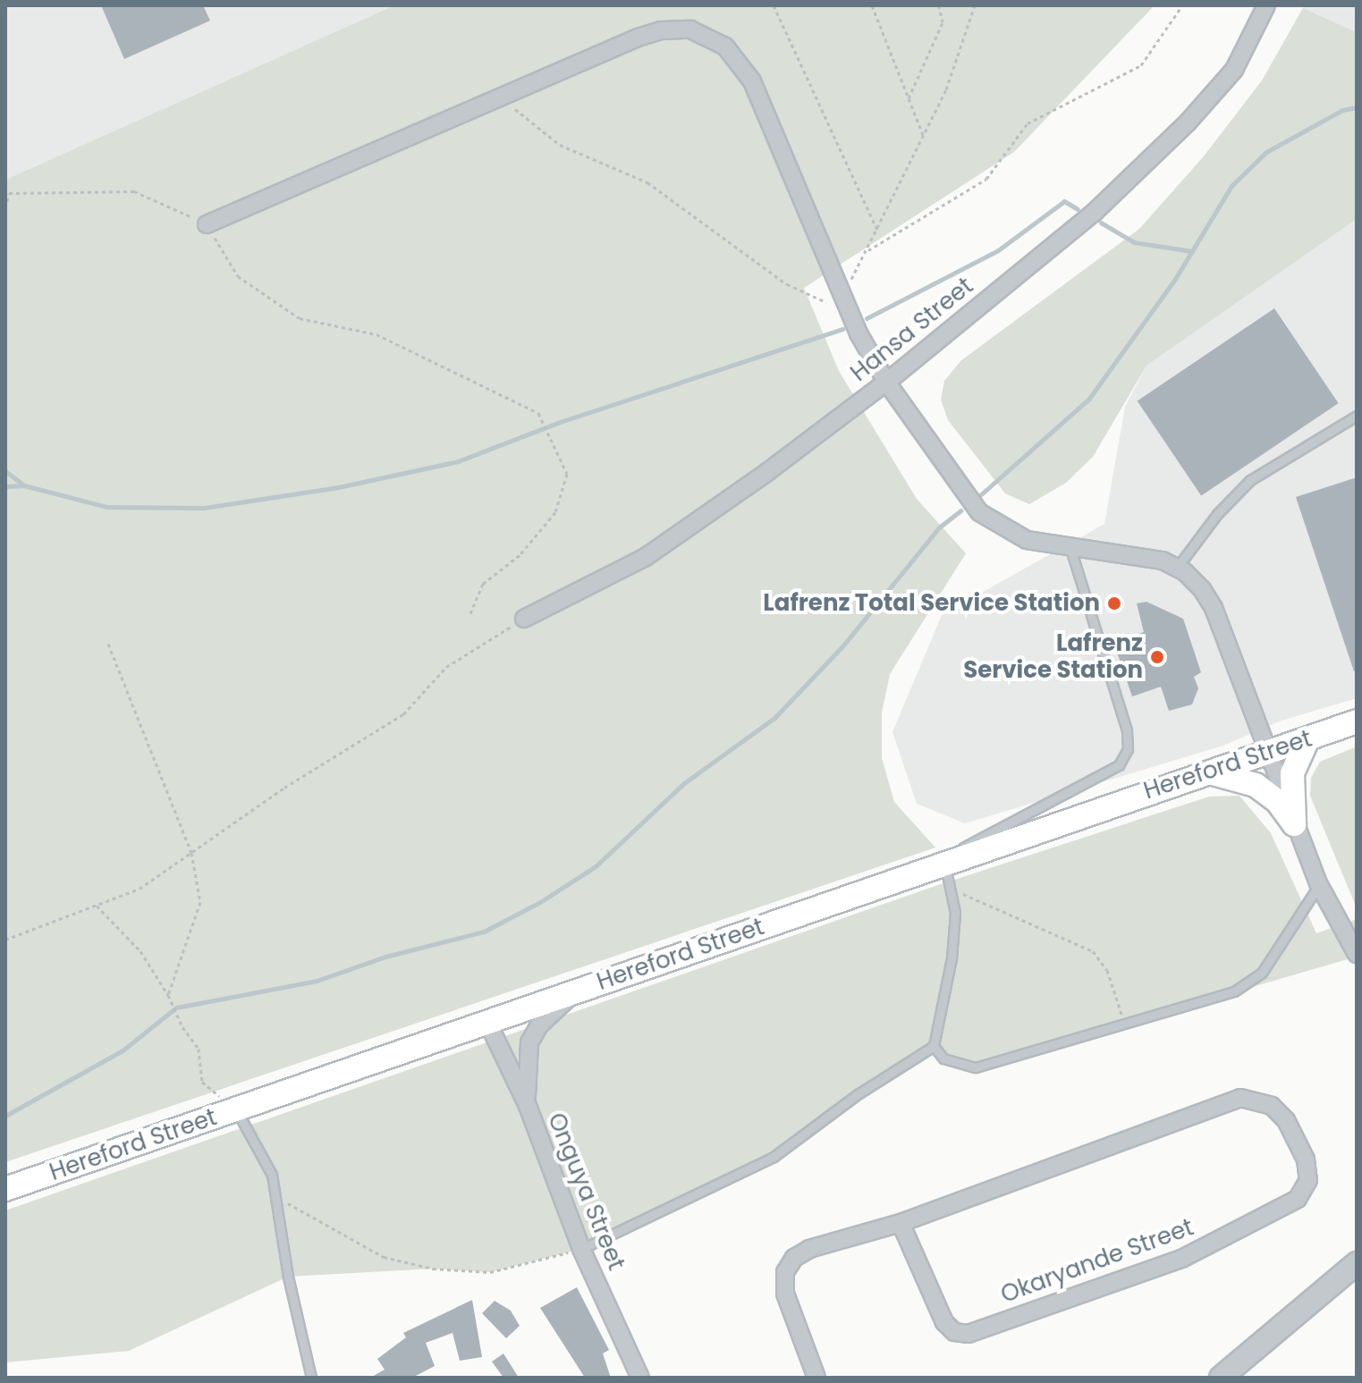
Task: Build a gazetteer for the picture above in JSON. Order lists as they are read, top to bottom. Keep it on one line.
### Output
{"streets":{"main road":["Hereford Street"],"street":["Hansa Street","Onguya Street","Okaryande Street"]},"crossings":[["Hereford Street","Onguya Street"]],"places":["Lafrenz Total Service Station","Lafrenz Service Station"]}
